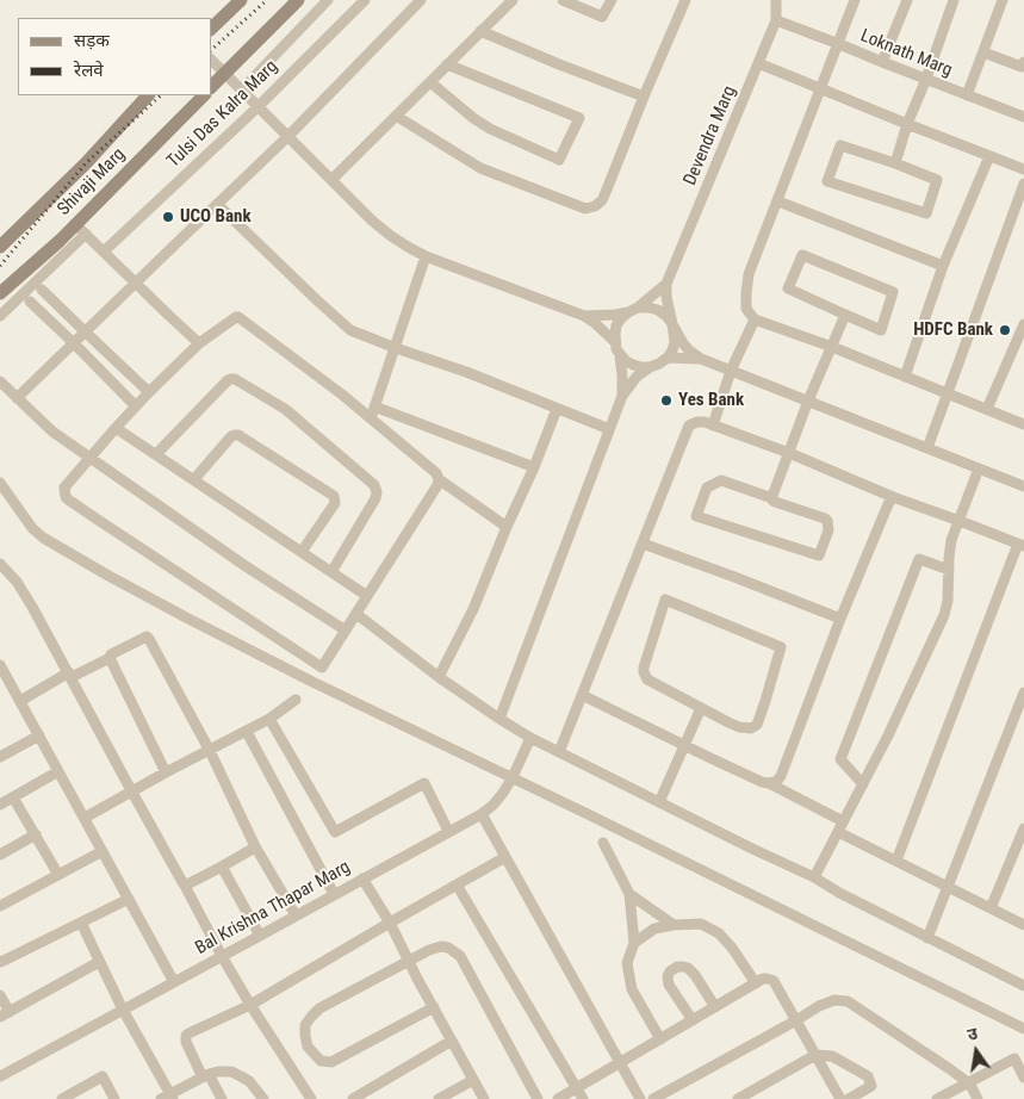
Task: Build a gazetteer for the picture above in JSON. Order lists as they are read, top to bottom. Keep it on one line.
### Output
{"streets":{"main road":["Shivaji Marg"],"street":["Loknath Marg","Tulsi Das Kalra Marg","Devendra Marg","Bal Krishna Thapar Marg"]},"crossings":[["Loknath Marg","Devendra Marg"]],"places":["UCO Bank","HDFC Bank","Yes Bank"],"legend":["सड़क","रेलवे"],"north":"top"}
